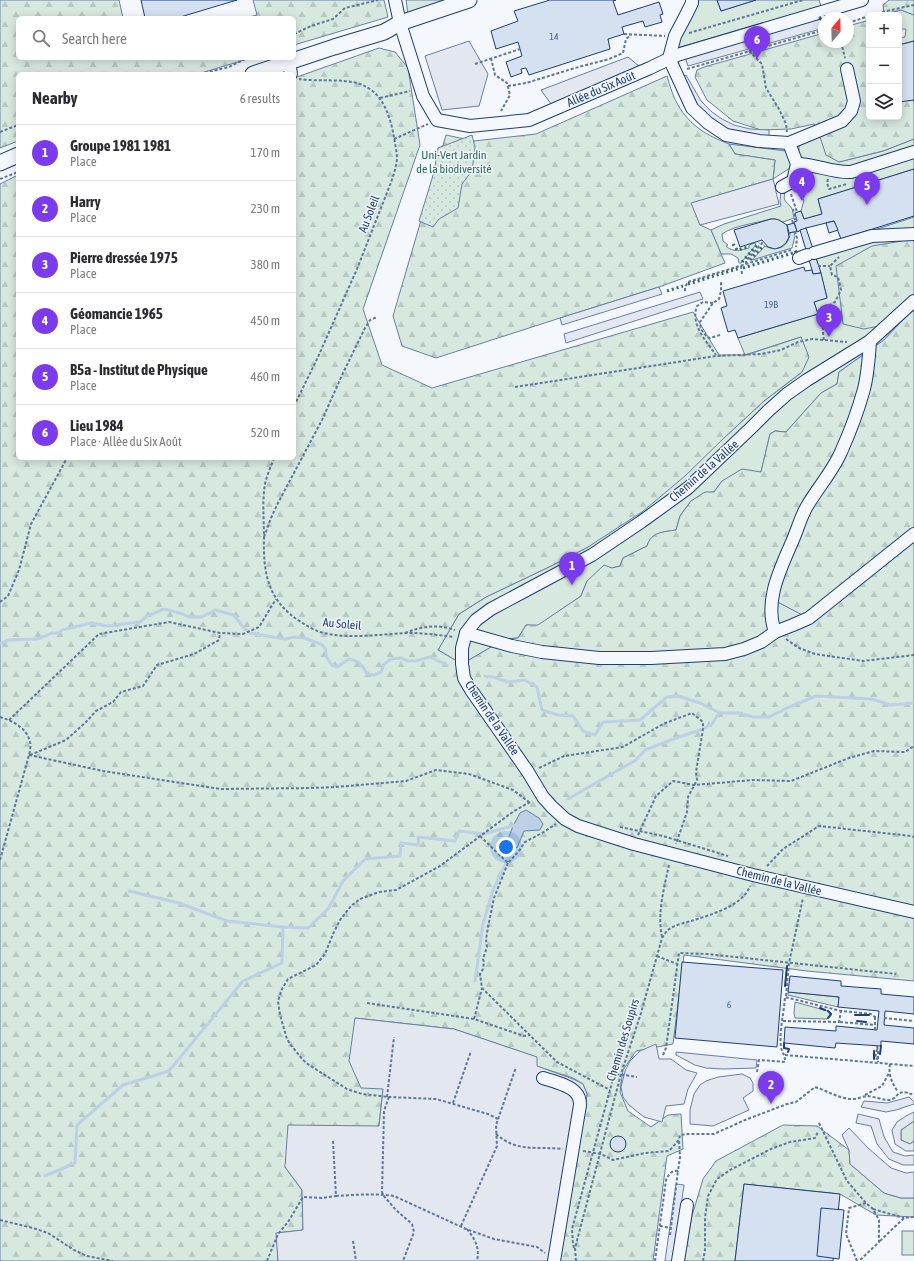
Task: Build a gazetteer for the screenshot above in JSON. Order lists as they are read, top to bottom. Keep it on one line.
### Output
{"streets":{"street":["Allée du Six Août","Chemin de la Vallée"],"path":["Au Soleil","Chemin des Soupirs"]},"crossings":[["Au Soleil","Chemin de la Vallée"]],"parks":["Uni-Vert Jardin de la biodiversité"],"house_numbers":["14","19B","6"],"north":"top","page":{"map_buttons":["+","−"],"search":"Search here","pins":["6","4","5","3","1","2"],"heading":["Nearby","6 results"],"list":[{"mark":"1","name":"Groupe 1981 1981","note":"Place","value":"170 m"},{"mark":"2","name":"Harry","note":"Place","value":"230 m"},{"mark":"3","name":"Pierre dressée 1975","note":"Place","value":"380 m"},{"mark":"4","name":"Géomancie 1965","note":"Place","value":"450 m"},{"mark":"5","name":"B5a - Institut de Physique","note":"Place","value":"460 m"},{"mark":"6","name":"Lieu 1984","note":"Place · Allée du Six Août","value":"520 m"}]}}
